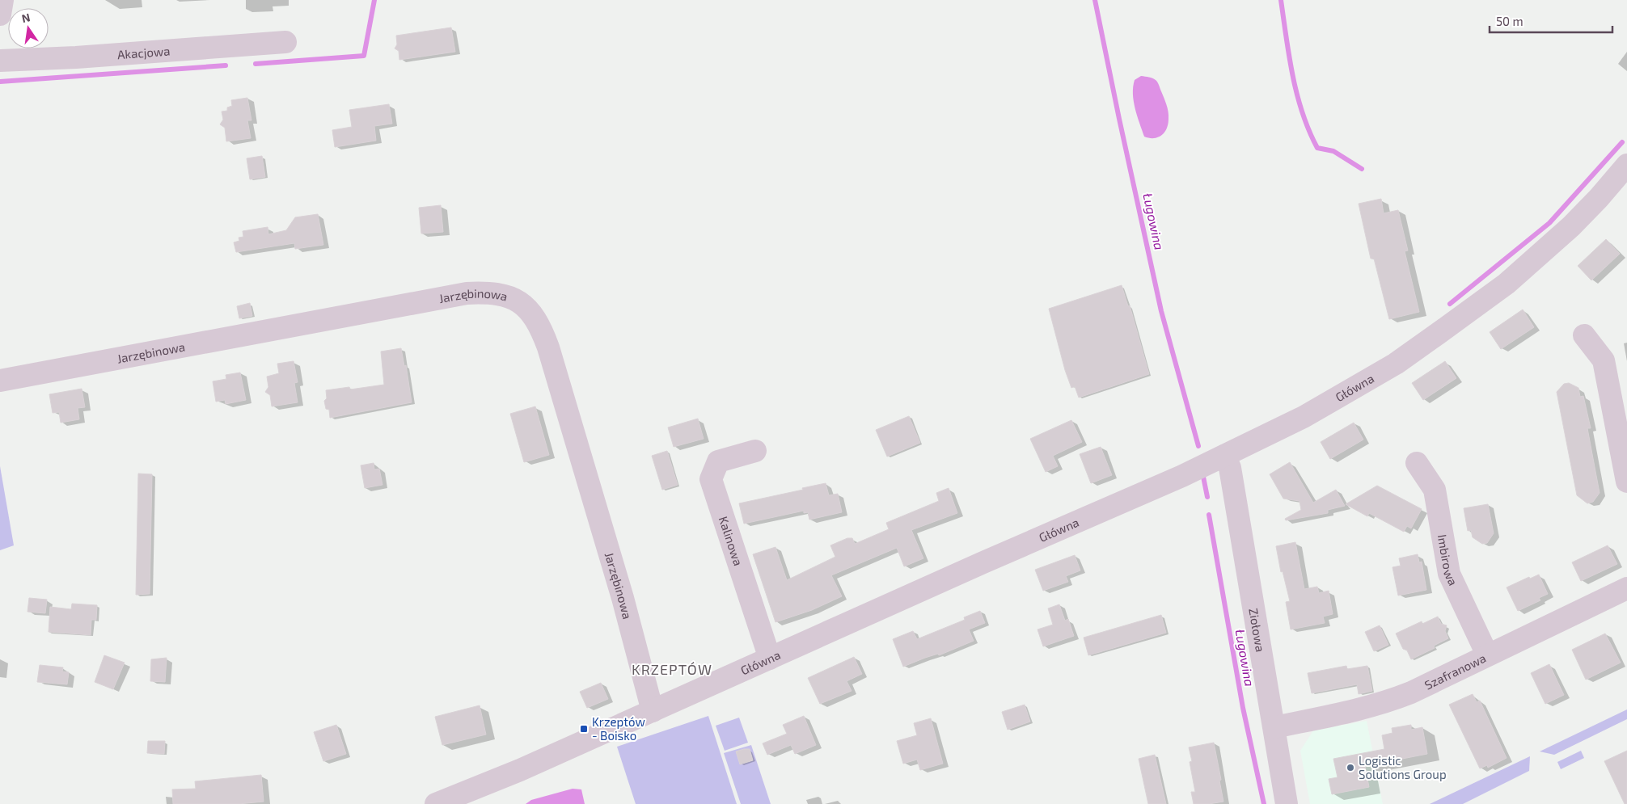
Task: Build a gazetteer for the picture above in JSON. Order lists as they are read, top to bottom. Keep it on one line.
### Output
{"streets":{"street":["Akacjowa","Jarzębinowa","Główna","Kalinowa","Imbirowa","Ziołowa","Szafranowa"]},"crossings":[["Jarzębinowa","Główna"],["Główna","Kalinowa"],["Główna","Ziołowa"],["Imbirowa","Szafranowa"],["Ziołowa","Szafranowa"]],"districts":["KRZEPTÓW"],"water":["Ługowina"],"places":{"transit":["Krzeptów - Boisko"],"other":["Logistic Solutions Group"]},"scale_bar":"50 m","north":"top"}
